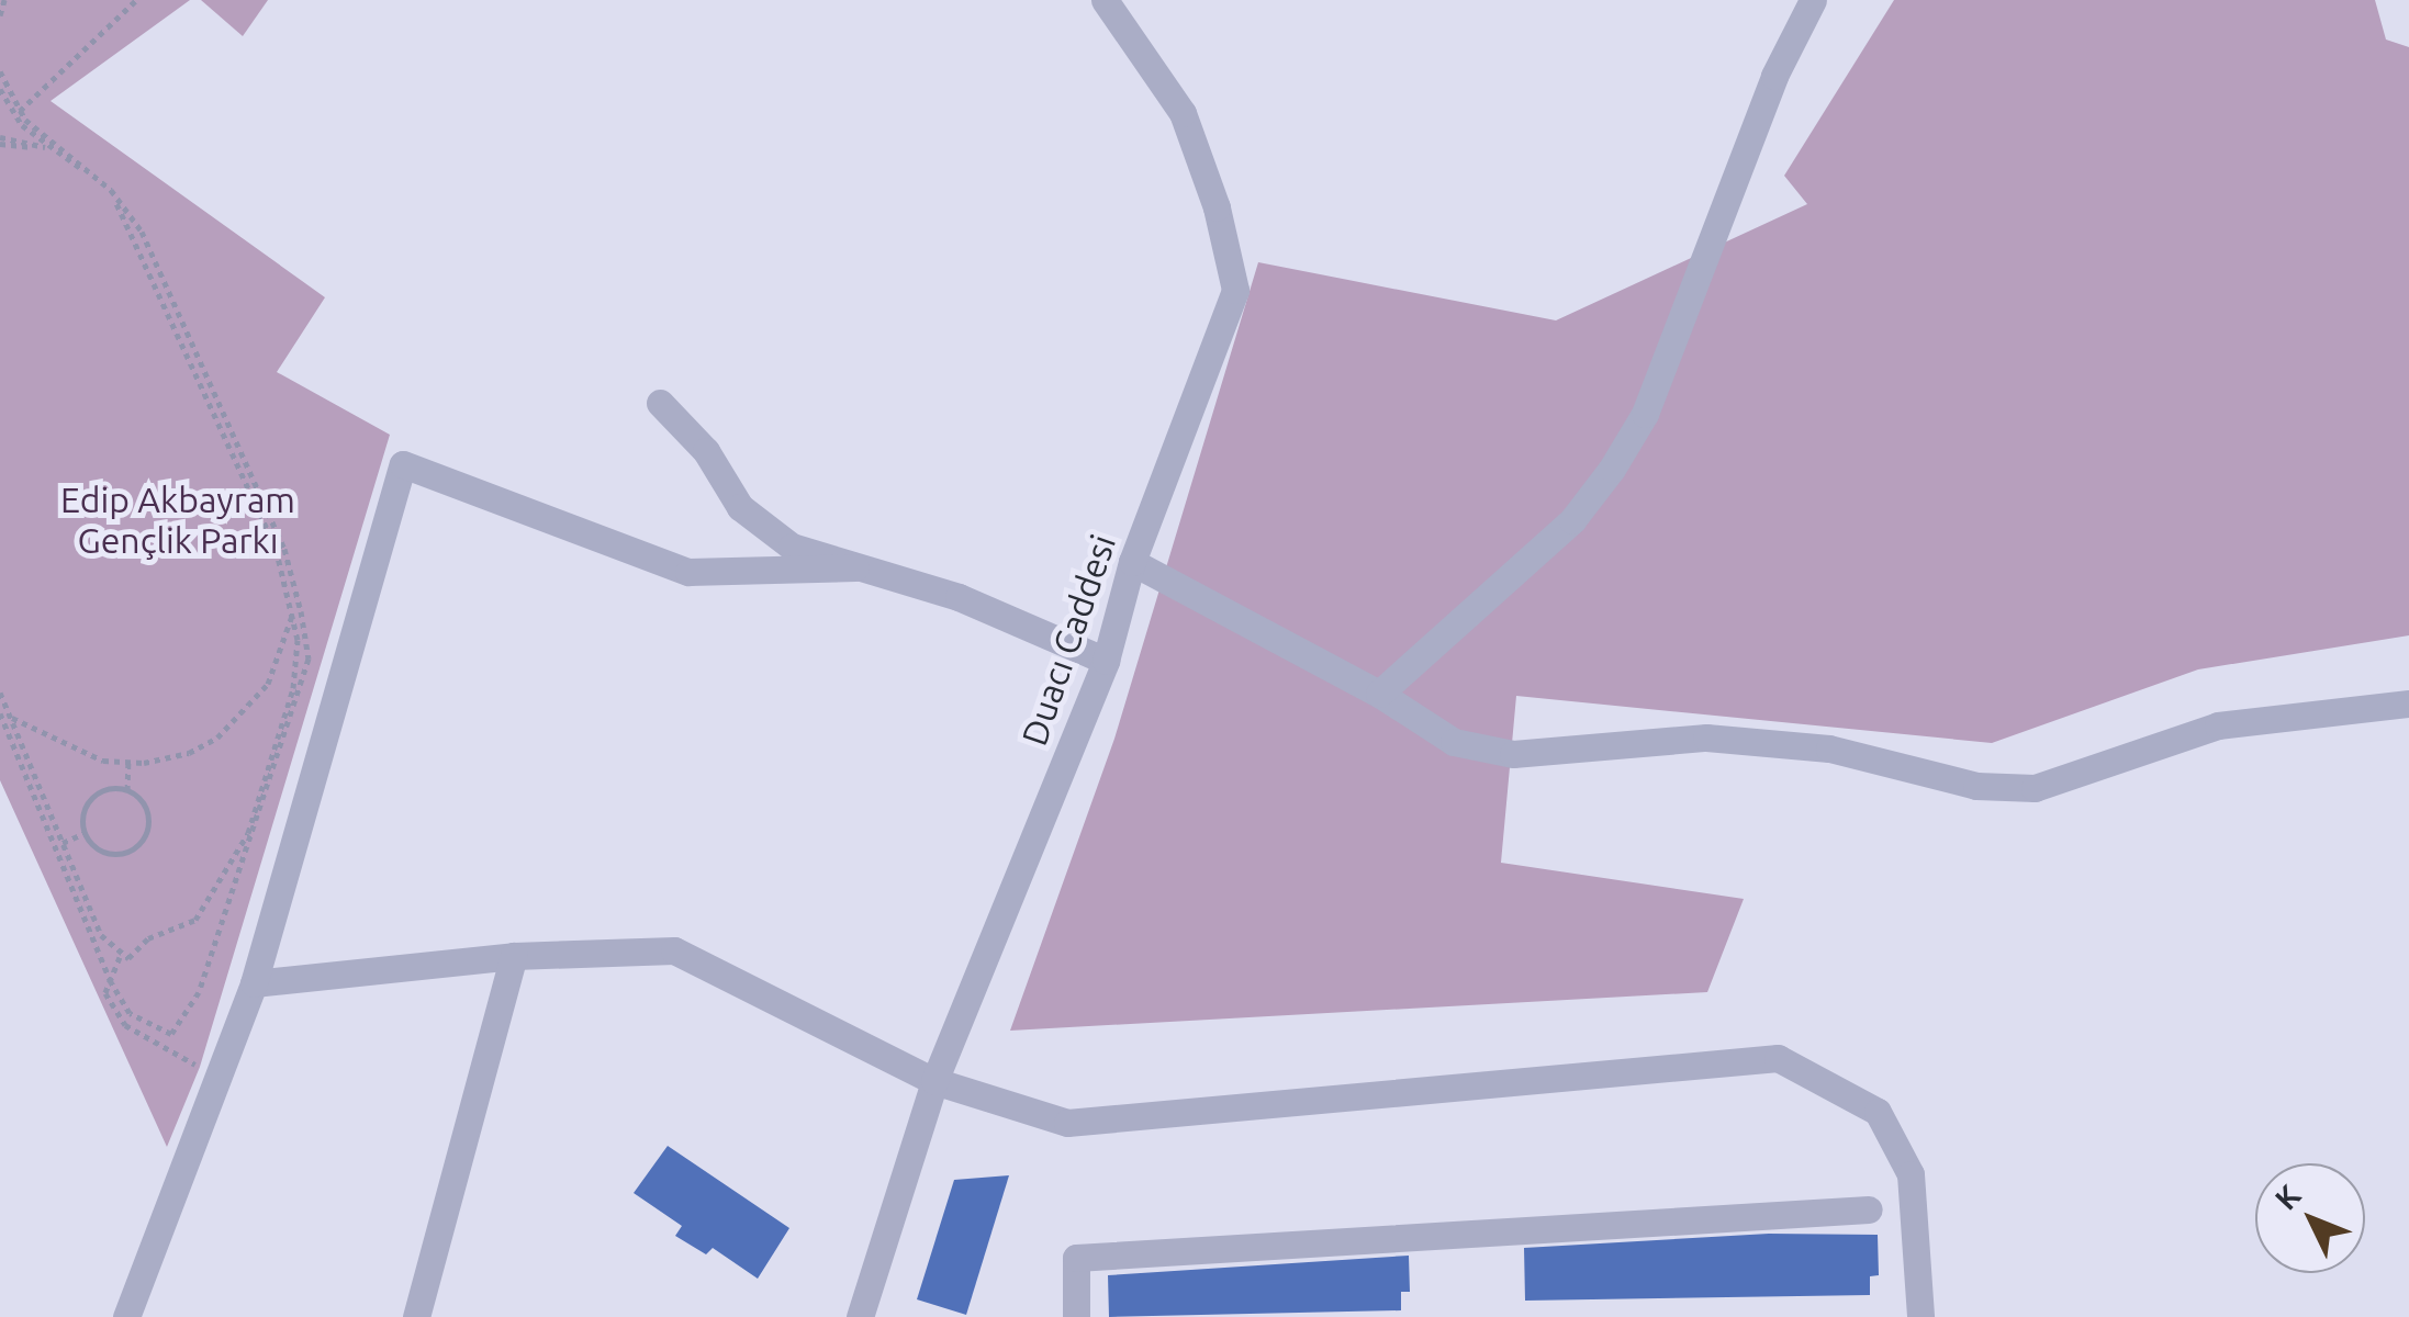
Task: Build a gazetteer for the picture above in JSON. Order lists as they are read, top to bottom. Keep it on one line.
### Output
{"streets":{"street":["Duacı Caddesi"]},"parks":["Edip Akbayram Gençlik Parkı"],"north":"top left"}
